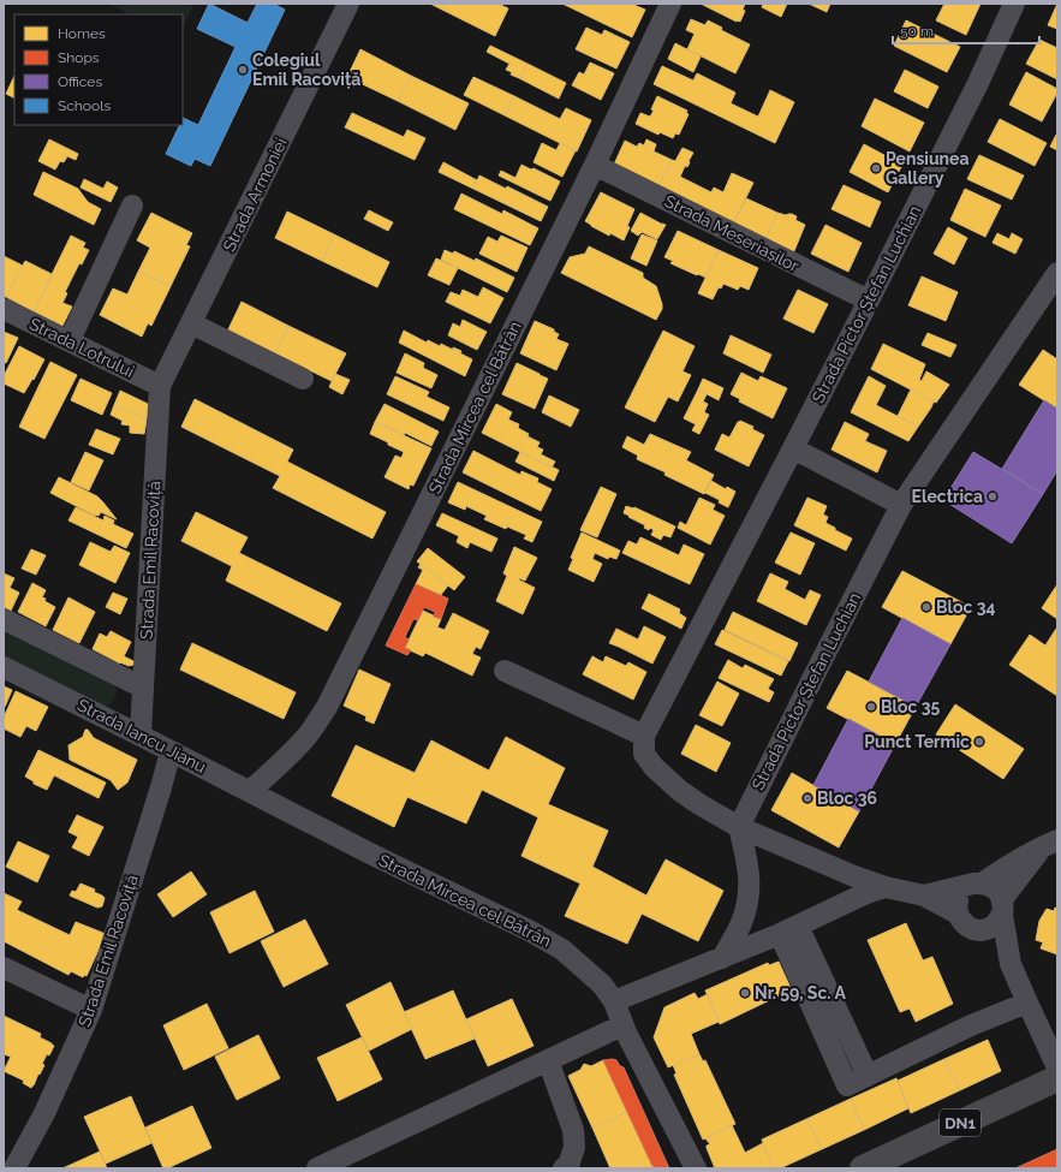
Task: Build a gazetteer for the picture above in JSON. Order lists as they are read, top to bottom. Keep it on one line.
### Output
{"streets":{"main road":["DN1"],"street":["Strada Armoniei","Strada Meseriașilor","Strada Pictor Ștefan Luchian","Strada Lotrului","Strada Mircea cel Bătrân","Strada Emil Racoviță","Strada Iancu Jianu"]},"crossings":[["Strada Armoniei","Strada Lotrului"],["Strada Armoniei","Strada Emil Racoviță"],["Strada Meseriașilor","Strada Pictor Ștefan Luchian"],["Strada Meseriașilor","Strada Mircea cel Bătrân"],["Strada Lotrului","Strada Emil Racoviță"],["Strada Mircea cel Bătrân","Strada Iancu Jianu"],["Strada Emil Racoviță","Strada Iancu Jianu"]],"places":["Colegiul Emil Racoviță","Pensiunea Gallery","Electrica","Bloc 34","Bloc 35","Punct Termic","Bloc 36","Nr. 59, Sc. A"],"legend":["Homes","Shops","Offices","Schools"],"scale_bar":"50 m"}
